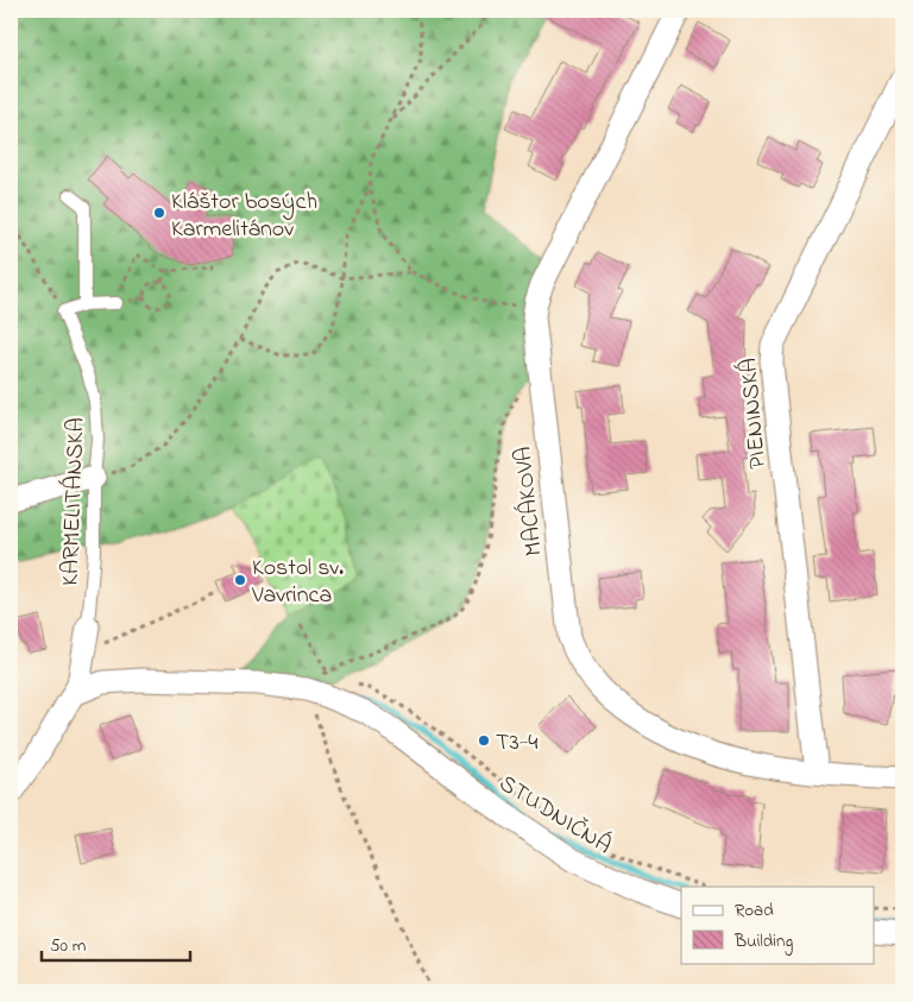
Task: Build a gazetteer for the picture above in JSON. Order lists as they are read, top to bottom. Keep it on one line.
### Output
{"streets":{"street":["PIENINSKÁ","MACÁKOVA","STUDNIČNÁ"],"lane":["KARMELITÁNSKA"]},"crossings":[["PIENINSKÁ","MACÁKOVA"]],"places":["Kláštor bosých Karmelitánov","Kostol sv. Vavrinca","T3-4"],"legend":["Road","Building"],"scale_bar":"50 m"}
